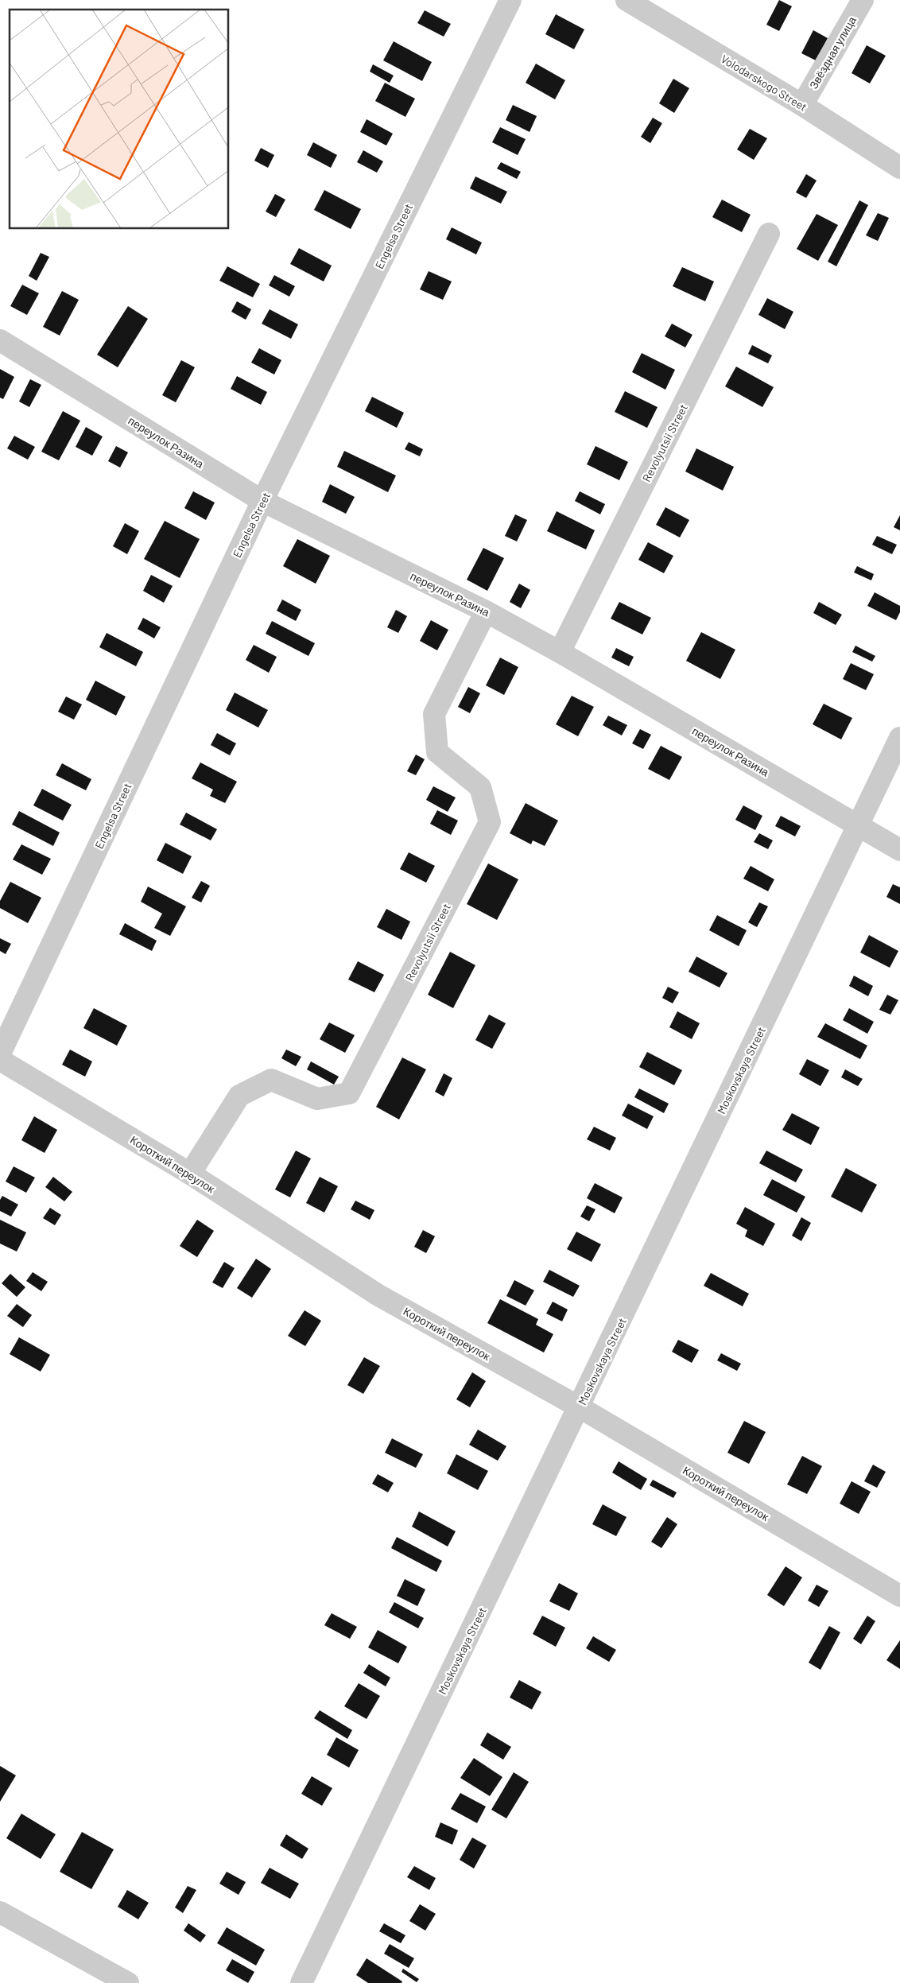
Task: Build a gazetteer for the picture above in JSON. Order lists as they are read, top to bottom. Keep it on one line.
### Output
{"streets":{"street":["Звёздная улица","Volodarskogo Street","Engelsa Street","переулок Разина","Revolyutsii Street","Moskovskaya Street","Короткий переулок"]},"crossings":[["Звёздная улица","Volodarskogo Street"],["Engelsa Street","переулок Разина"],["переулок Разина","Revolyutsii Street"],["переулок Разина","Moskovskaya Street"],["Revolyutsii Street","Короткий переулок"],["Moskovskaya Street","Короткий переулок"]]}
